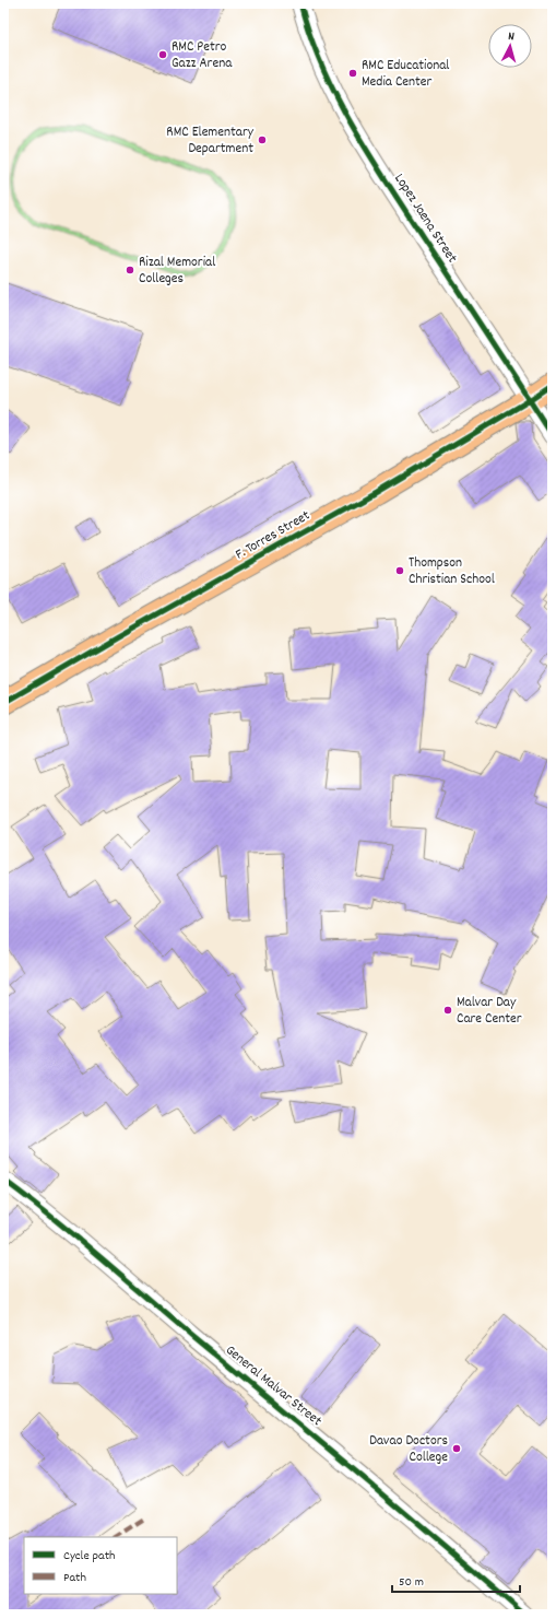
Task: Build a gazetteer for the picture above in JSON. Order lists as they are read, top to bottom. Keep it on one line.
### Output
{"streets":{"main road":["F. Torres Street"],"street":["Lopez Jaena Street","General Malvar Street"]},"crossings":[["Lopez Jaena Street","F. Torres Street"]],"places":["RMC Petro Gazz Arena","RMC Educational Media Center","RMC Elementary Department","Rizal Memorial Colleges","Thompson Christian School","Malvar Day Care Center","Davao Doctors College"],"legend":["Cycle path","Path"],"scale_bar":"50 m","north":"top"}
